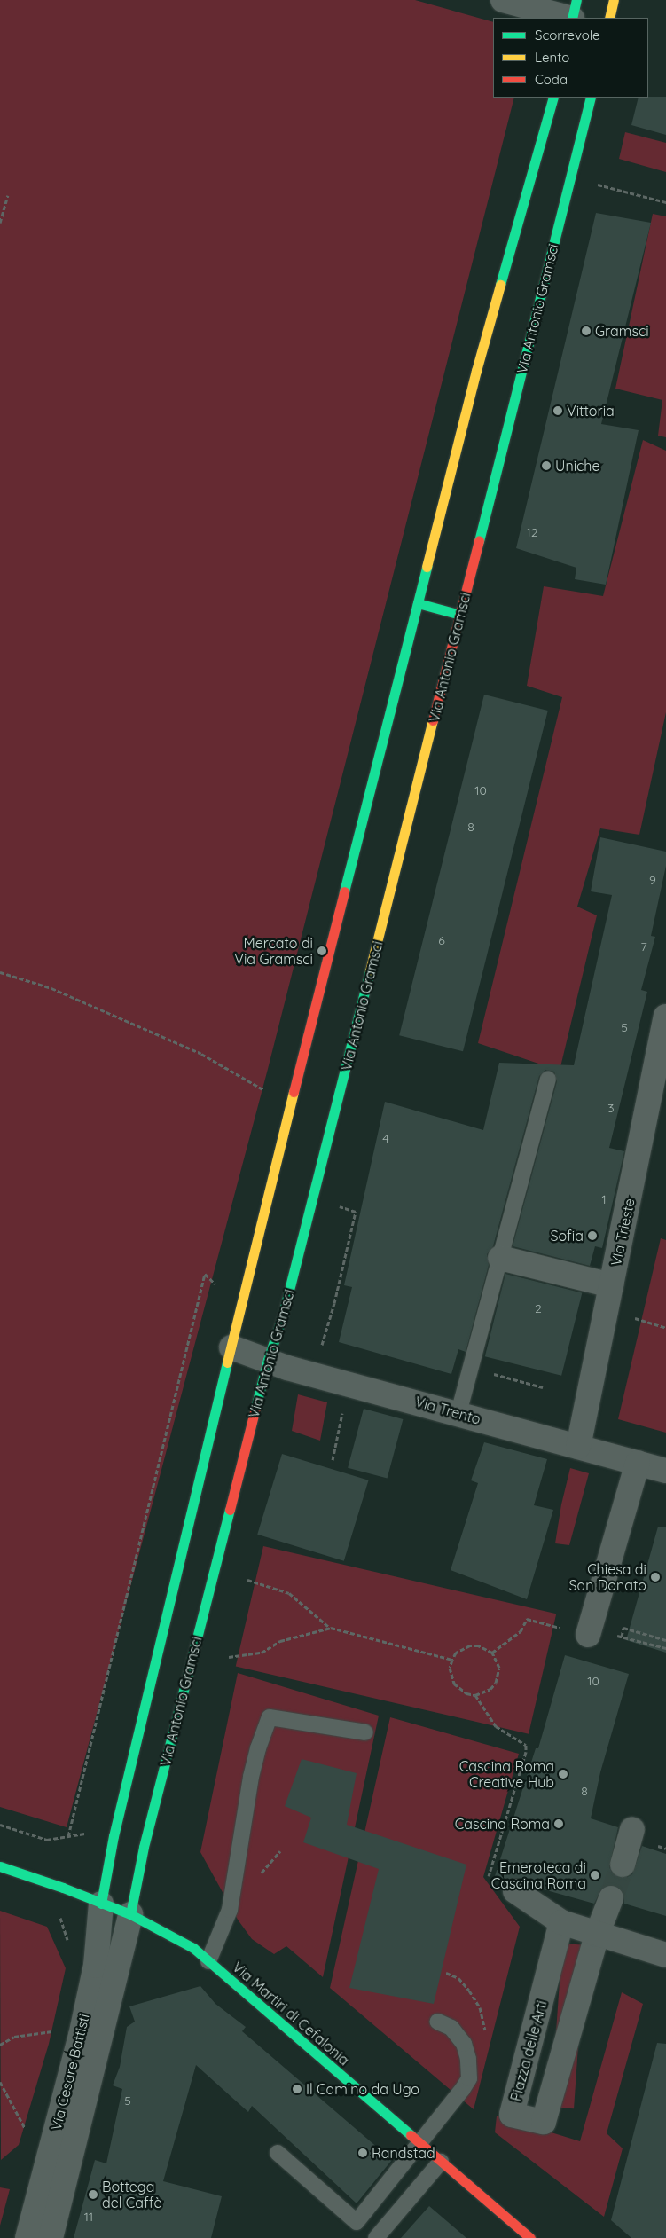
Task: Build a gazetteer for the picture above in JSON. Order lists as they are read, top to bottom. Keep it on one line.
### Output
{"streets":{"street":["Via Antonio Gramsci","Via Trieste","Via Trento","Via Martiri di Cefalonia","Piazza delle Arti","Via Cesare Battisti"]},"crossings":[["Via Antonio Gramsci","Via Trento"],["Via Antonio Gramsci","Via Martiri di Cefalonia"],["Via Antonio Gramsci","Via Cesare Battisti"],["Via Trieste","Via Trento"],["Via Martiri di Cefalonia","Via Cesare Battisti"]],"places":["Gramsci","Vittoria","Uniche","Mercato di Via Gramsci","Sofia","Chiesa di San Donato","Cascina Roma Creative Hub","Cascina Roma","Emeroteca di Cascina Roma","Il Camino da Ugo","Randstad","Bottega del Caffè"],"house_numbers":["12","10","8","9","6","7","5","3","4","1","2","10","8","5","11"],"legend":["Scorrevole","Lento","Coda"]}
